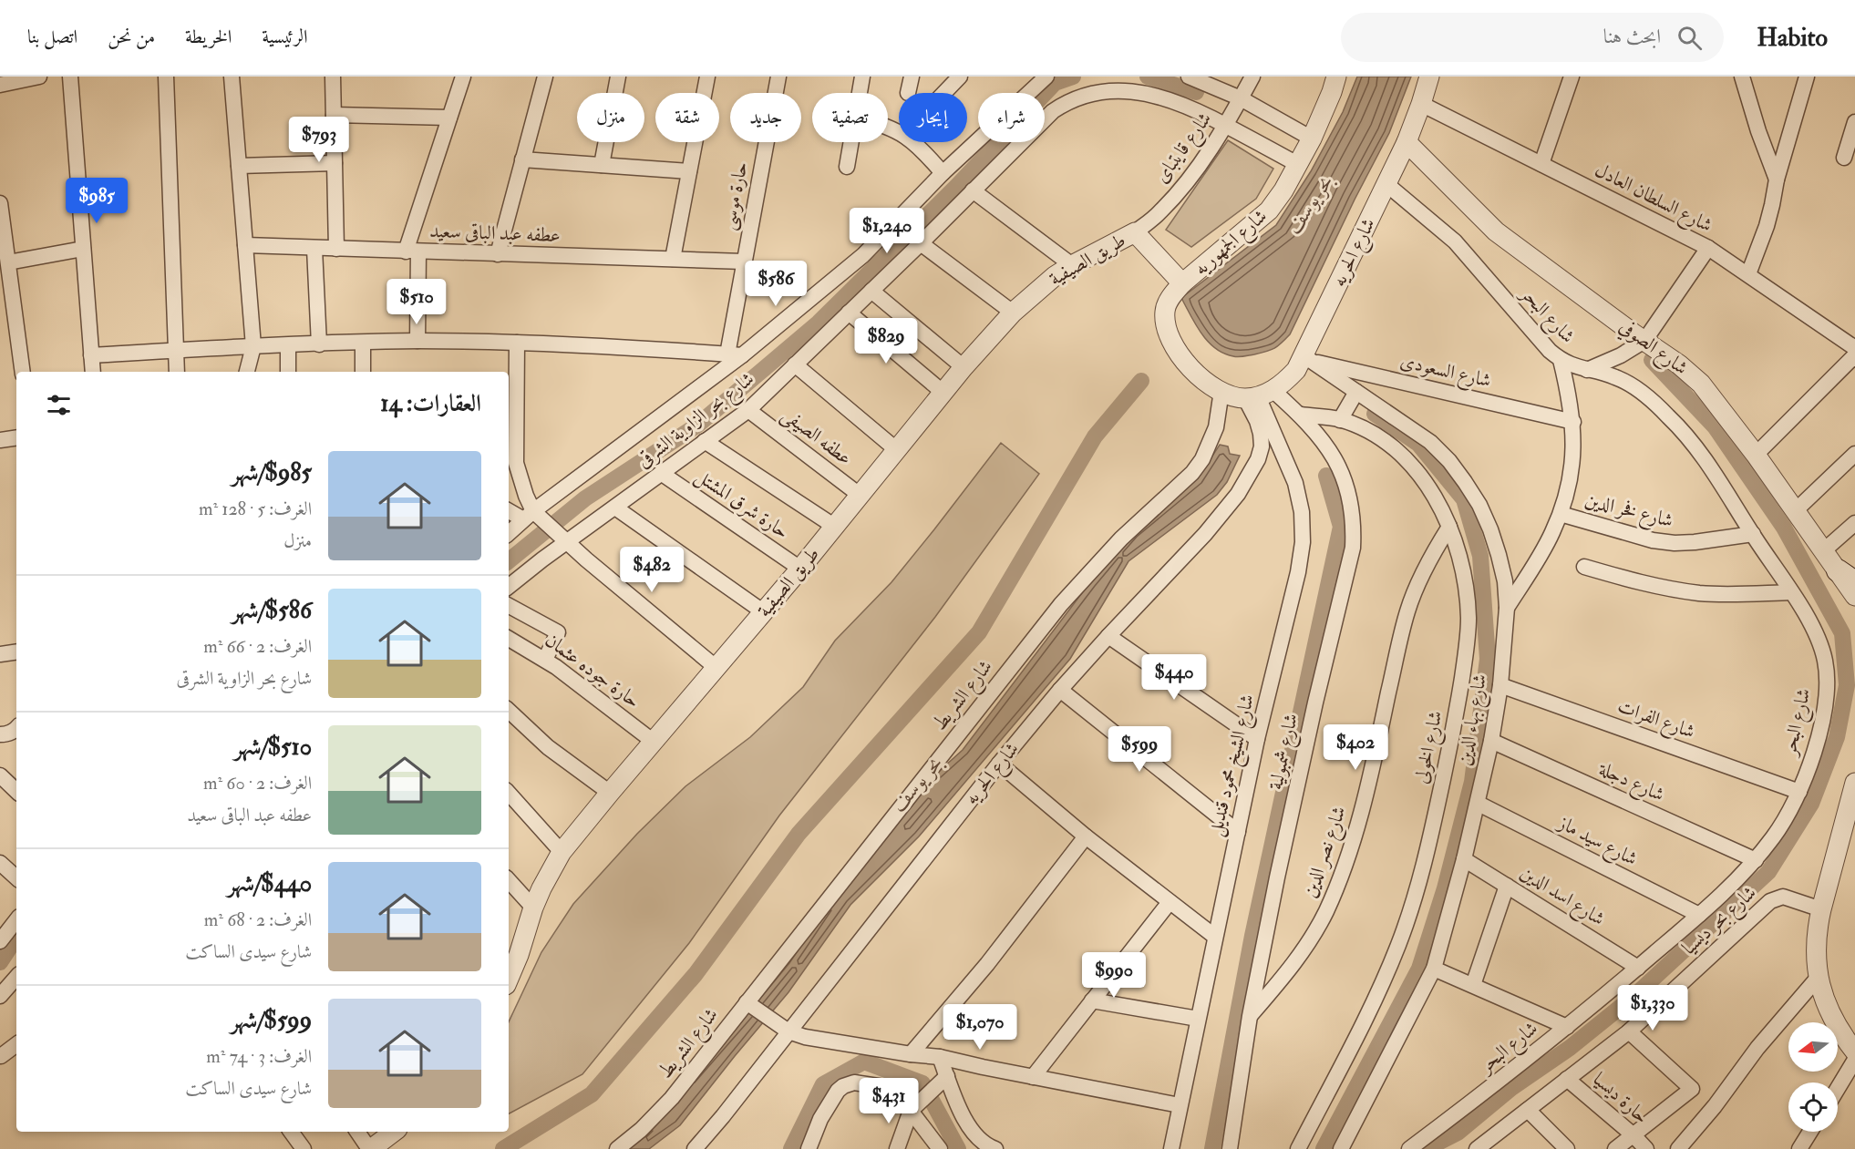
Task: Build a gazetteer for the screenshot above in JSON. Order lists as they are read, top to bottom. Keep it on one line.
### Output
{"streets":{"street":["شارع قايتباى","حارة موسى","شارع السلطان العادل","عطفه عبد الباقى سعيد","شارع الجمهوريه","شارع الحريه","طريق الصيفية","شارع البحر","شارع الصوفي","شارع السعودى","شارع بحر الزاوية الشرقى","عطفه الصيفى","حارة شرق المشتل","شارع فخر الدين","حارة جوده عثمان","شارع الشريط","شارع الفرات","شارع بهاء الدين","شارع الخولى","شارع شمبولية","شارع الشيخ محمود قنديل","شارع دجلة","شارع سيد ماز","شارع نصر الدين","شارع اسد الدين","شارع بحر ديسيا","حارة ديسيا"]},"crossings":[["شارع قايتباى","طريق الصيفية"],["شارع قايتباى","شارع بحر الزاوية الشرقى"],["حارة موسى","عطفه عبد الباقى سعيد"],["حارة موسى","شارع بحر الزاوية الشرقى"],["شارع السلطان العادل","شارع الحريه"],["شارع الجمهوريه","شارع بحر الزاوية الشرقى"],["شارع الجمهوريه","شارع الشريط"],["شارع الحريه","شارع البحر"],["شارع الحريه","شارع الصوفي"],["شارع الحريه","شارع السعودى"],["شارع الحريه","شارع بهاء الدين"],["شارع الحريه","شارع شمبولية"],["شارع الحريه","شارع الشيخ محمود قنديل"],["طريق الصيفية","عطفه الصيفى"],["طريق الصيفية","حارة شرق المشتل"],["طريق الصيفية","حارة جوده عثمان"],["شارع البحر","شارع فخر الدين"],["شارع البحر","شارع الفرات"],["شارع البحر","شارع دجلة"],["شارع البحر","شارع سيد ماز"],["شارع البحر","شارع اسد الدين"],["شارع السعودى","شارع بهاء الدين"],["شارع بحر الزاوية الشرقى","عطفه الصيفى"],["شارع بحر الزاوية الشرقى","حارة شرق المشتل"],["شارع الفرات","شارع بهاء الدين"],["شارع بهاء الدين","شارع دجلة"],["شارع بهاء الدين","شارع سيد ماز"],["شارع بهاء الدين","شارع اسد الدين"],["شارع الخولى","شارع شمبولية"],["شارع الخولى","شارع نصر الدين"],["شارع شمبولية","شارع الشيخ محمود قنديل"],["شارع شمبولية","شارع نصر الدين"],["شارع بحر ديسيا","حارة ديسيا"]],"water":["بحر يوسف"],"north":"left","page":{"header":"Habito","search":"ابحث هنا","nav":["الرئيسية","الخريطة","من نحن","اتصل بنا"],"chip":["شراء","إيجار","تصفية","جديد","شقة","منزل"],"price":["$793","$985","$1,240","$586","$510","$829","$482","$440","$402","$599","$990","$1,330","$1,070","$431"],"heading":"العقارات: 14","list":[{"name":"$985/شهر","note":"الغرف: 5 · 128 m² · منزل"},{"name":"$586/شهر","note":"الغرف: 2 · 66 m² · شارع بحر الزاوية الشرقى"},{"name":"$510/شهر","note":"الغرف: 2 · 60 m² · عطفه عبد الباقى سعيد"},{"name":"$440/شهر","note":"الغرف: 2 · 68 m² · شارع سيدى الساكت"},{"name":"$599/شهر","note":"الغرف: 3 · 74 m² · شارع سيدى الساكت"}]}}
